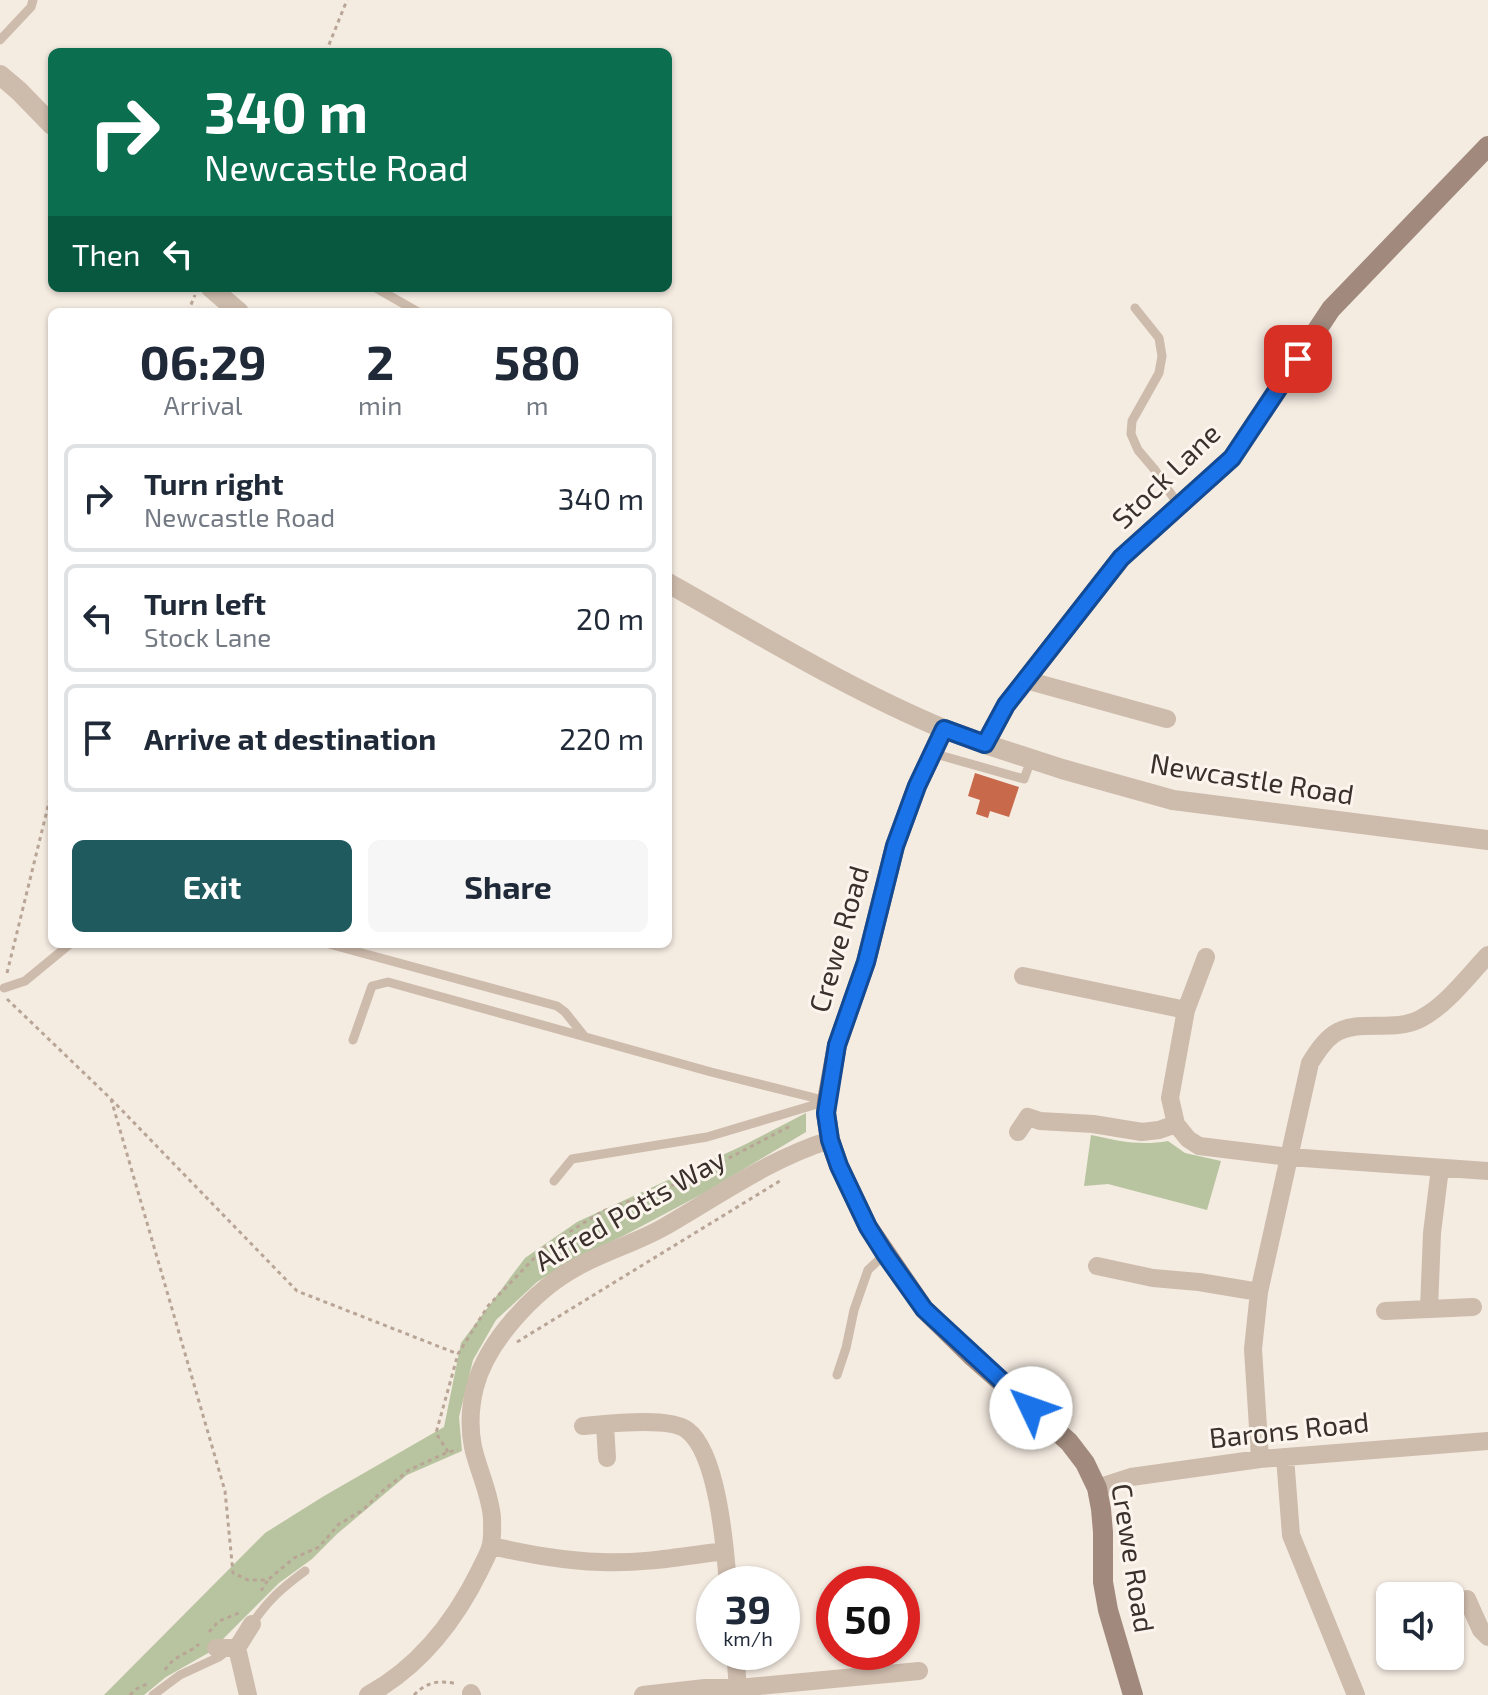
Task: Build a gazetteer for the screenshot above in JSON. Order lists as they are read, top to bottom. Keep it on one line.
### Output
{"streets":{"main road":["Stock Lane","Newcastle Road","Crewe Road"],"street":["Alfred Potts Way","Barons Road"]},"crossings":[["Stock Lane","Newcastle Road"],["Newcastle Road","Crewe Road"],["Crewe Road","Alfred Potts Way"],["Crewe Road","Barons Road"]],"page":{"turn":["340 m","Newcastle Road"],"then":"Then","eta":["06:29","Arrival","2","min","580","m"],"list":[{"name":"Turn right","note":"Newcastle Road","value":"340 m"},{"name":"Turn left","note":"Stock Lane","value":"20 m"},{"name":"Arrive at destination","value":"220 m"}],"buttons":["Exit","Share"],"speed":"39 km/h","limit":"50"}}
